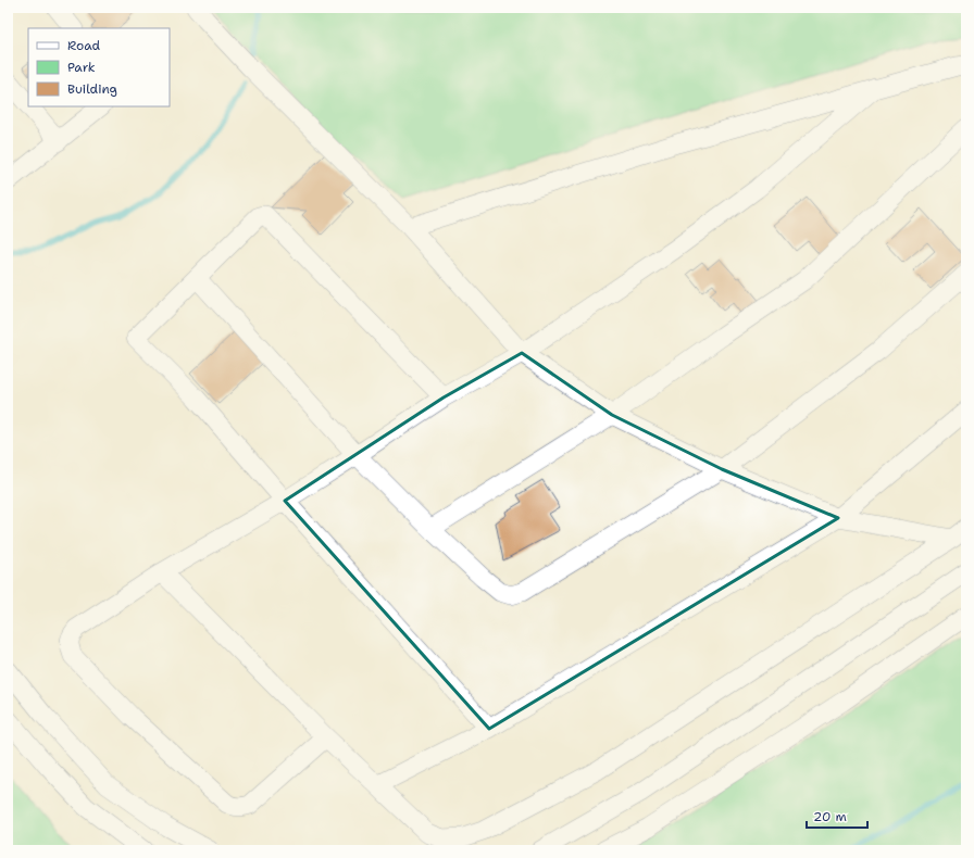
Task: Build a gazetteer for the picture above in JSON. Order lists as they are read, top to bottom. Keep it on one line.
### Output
{"legend":["Road","Park","Building"],"scale_bar":"20 m"}
